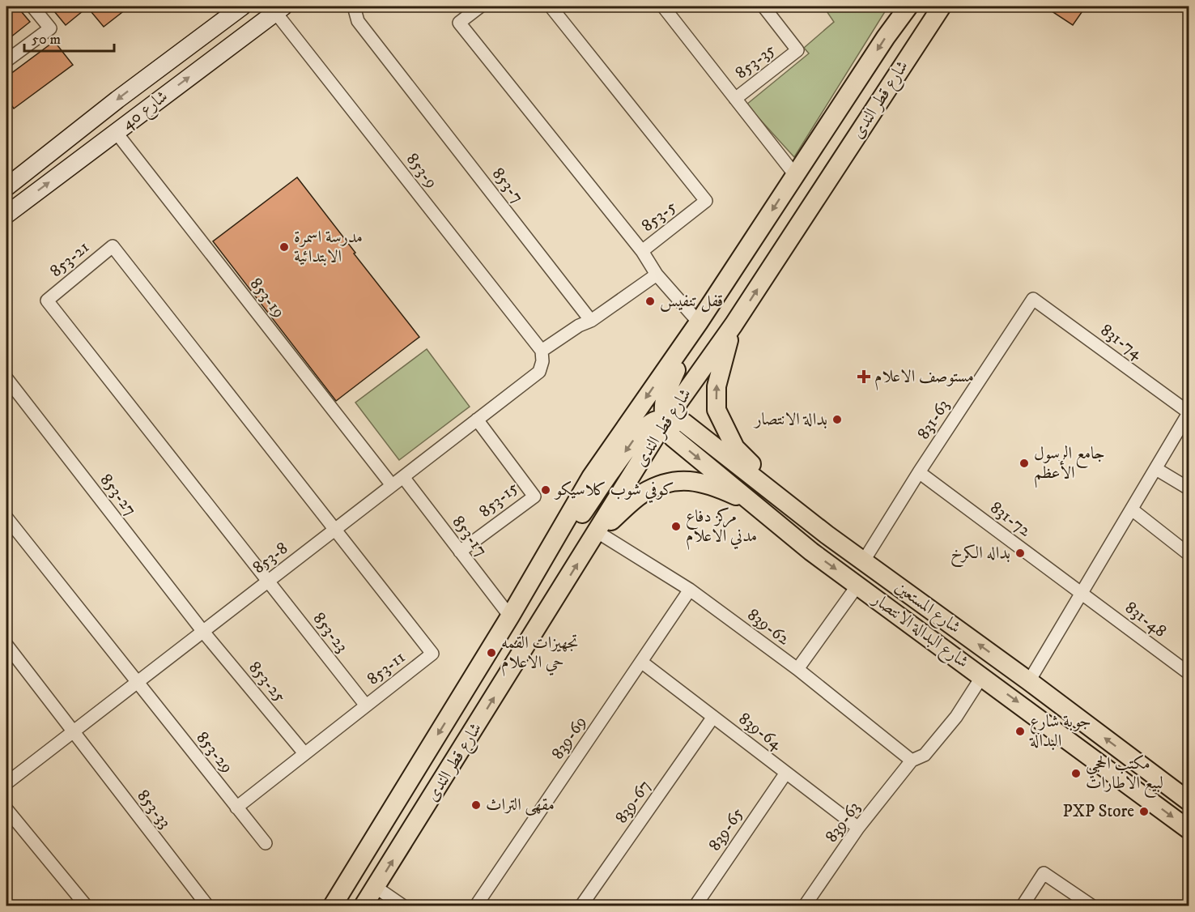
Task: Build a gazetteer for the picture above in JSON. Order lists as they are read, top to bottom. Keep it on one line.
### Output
{"streets":{"main road":["شارع قطر الندى","شارع 40","شارع المستعين","شارع البدالة الانتصار"],"street":["853-35","853-9","853-7","853-5","853-21","853-19","831-74","831-63","853-27","853-15","831-72","853-17","853-8","831-48","839-62","853-23","853-11","853-25","839-64","839-69","853-29","839-67","853-33","839-63","839-65"]},"crossings":[["853-35","شارع قطر الندى"],["شارع قطر الندى","853-17"],["شارع قطر الندى","شارع المستعين"],["شارع قطر الندى","839-62"],["شارع قطر الندى","شارع البدالة الانتصار"],["شارع 40","853-9"],["شارع 40","853-19"],["853-9","853-8"],["853-21","853-8"],["853-21","853-23"],["853-21","853-11"],["853-19","853-8"],["831-74","831-63"],["831-63","831-72"],["831-63","شارع المستعين"],["853-27","853-8"],["853-27","853-25"],["853-15","853-17"],["853-15","853-8"],["831-72","831-48"],["853-17","853-8"],["853-8","853-23"],["853-8","853-11"],["853-8","853-25"],["853-8","853-29"],["853-8","853-33"],["شارع المستعين","شارع البدالة الانتصار"],["839-62","839-69"],["839-62","839-63"],["شارع البدالة الانتصار","839-63"],["853-23","853-11"],["853-11","853-25"],["853-11","853-29"],["839-64","839-69"],["839-64","839-67"],["839-64","839-63"],["839-64","839-65"]],"one_way":["شارع المستعين","شارع البدالة الانتصار"],"places":{"other":["مدرسة اسمرة الابتدائية","قفل تنفيس","بدالة الانتصار","جامع الرسول الأعظم","كوفي شوب كلاسيكو","مركز دفاع مدني الاعلام","بداله الكرخ","تجهيزات القمه حي الاعلام","جوبة شارع البدالة","مكتب الحجي لبيع الاطارات","مقهى التراث","PXP Store"],"health":["مستوصف الاعلام"]},"scale_bar":"50 m"}
